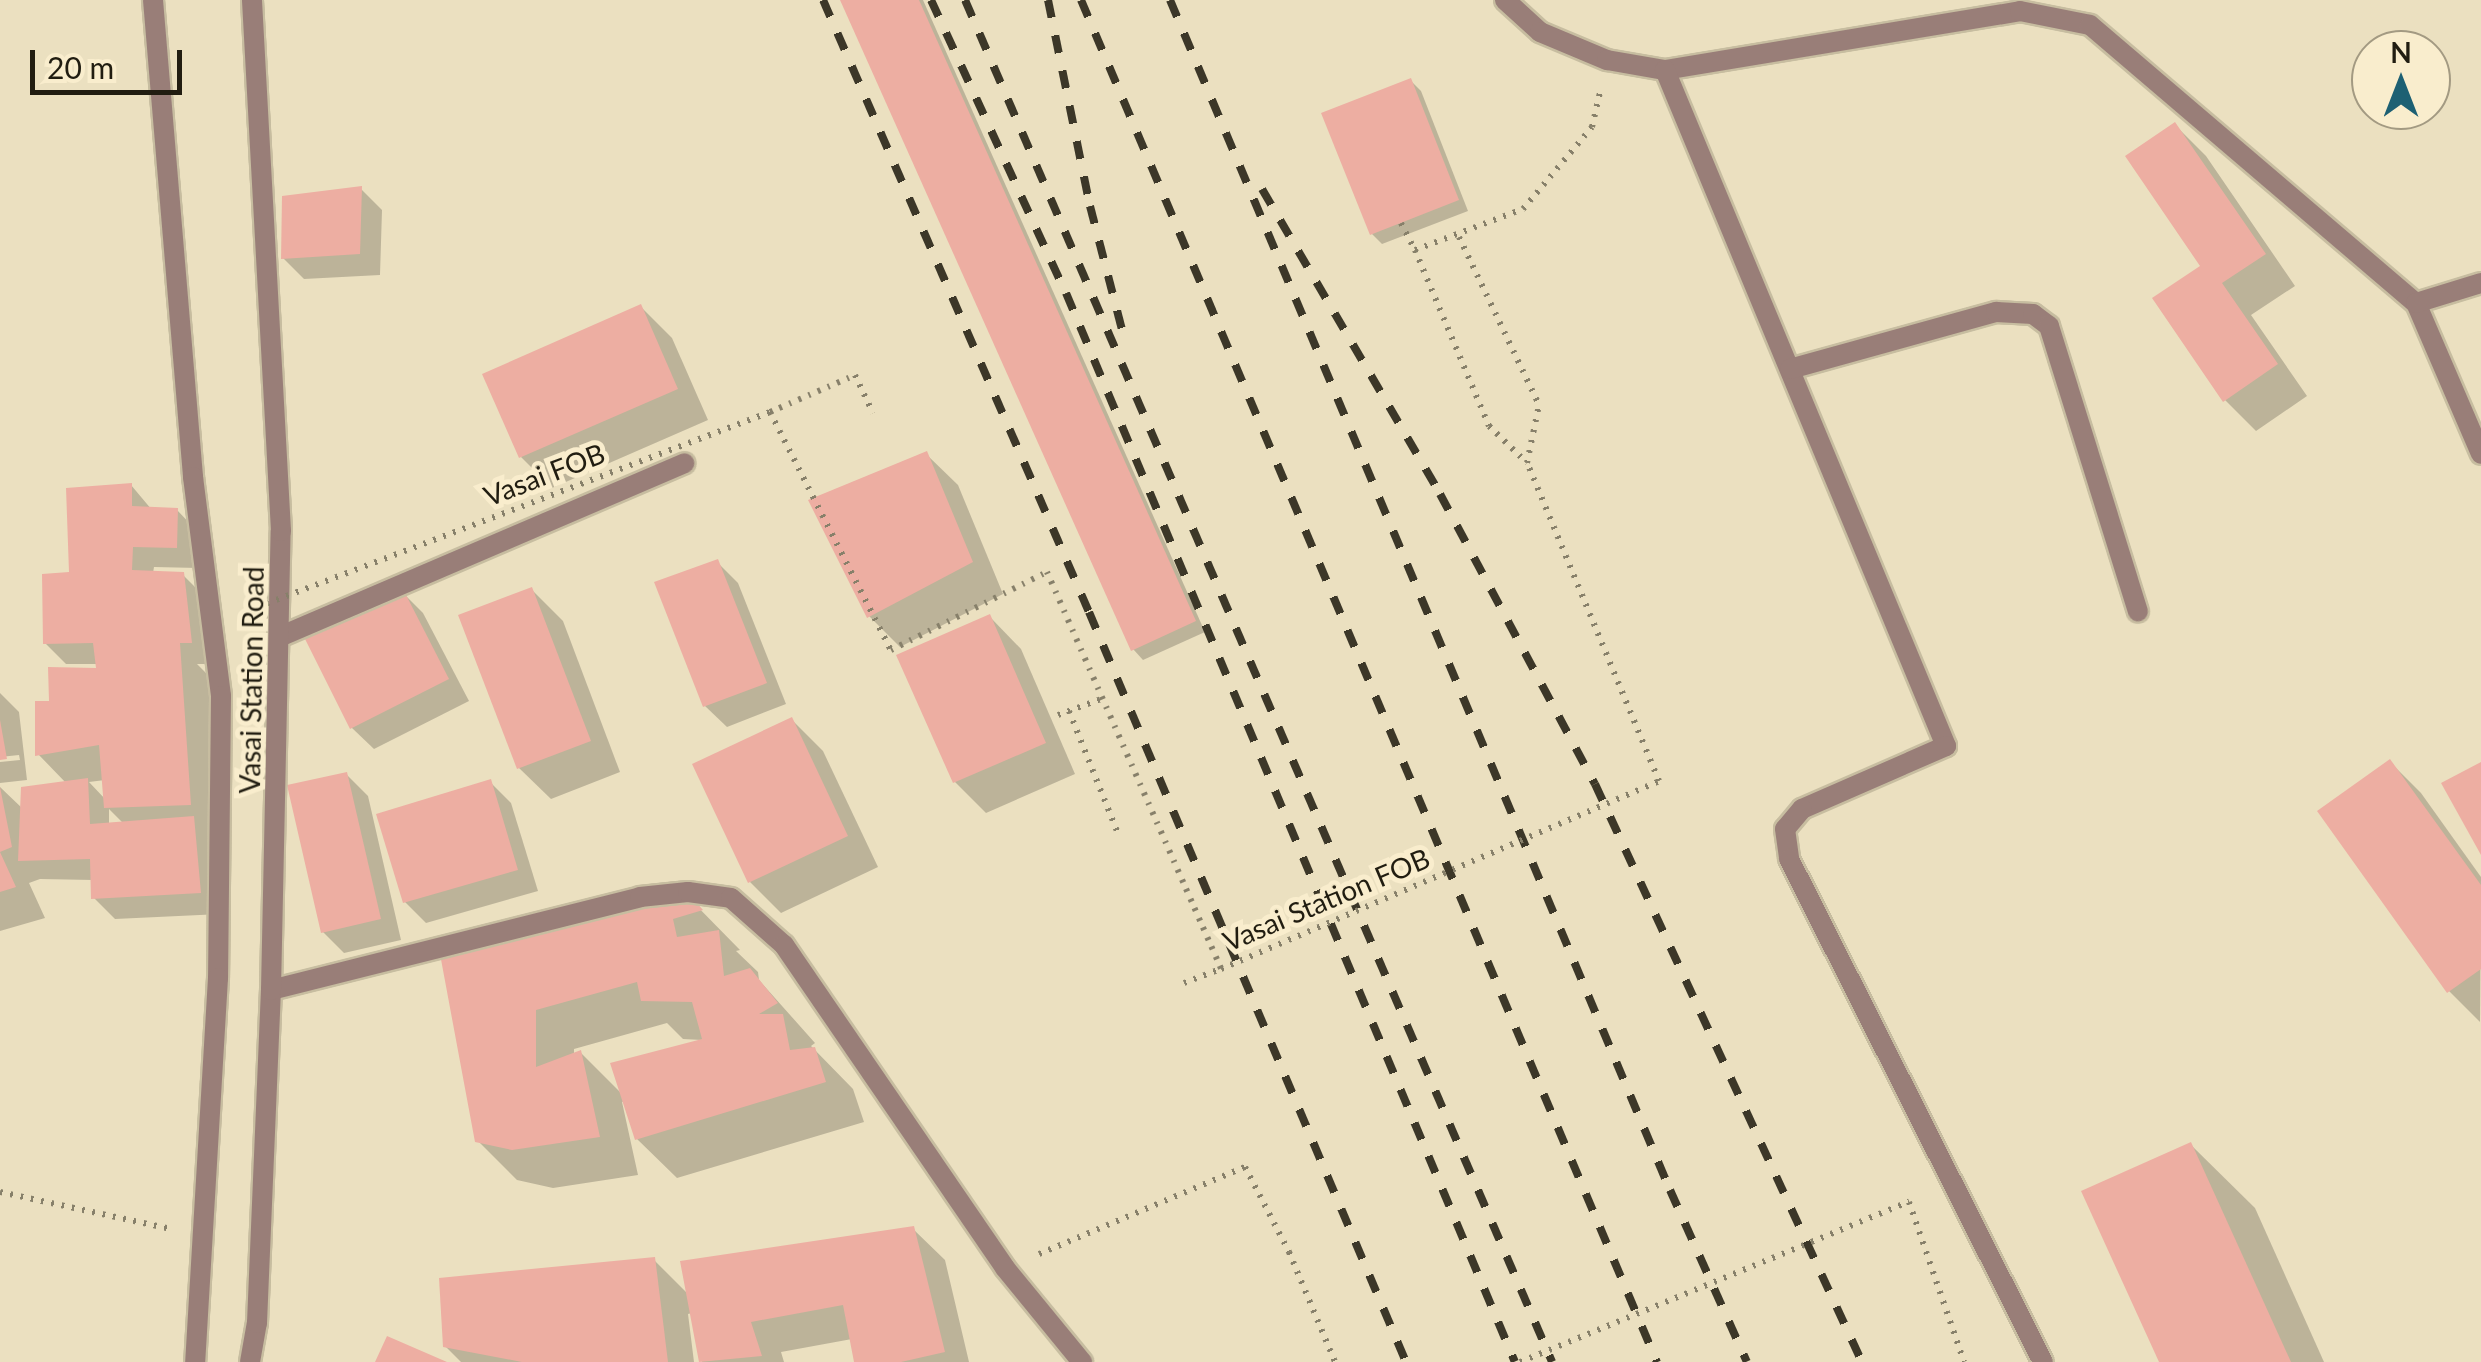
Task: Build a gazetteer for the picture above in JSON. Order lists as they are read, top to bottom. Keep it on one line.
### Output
{"streets":{"street":["Vasai Station Road"],"path":["Vasai FOB","Vasai Station FOB"]},"crossings":[["Vasai FOB","Vasai Station FOB"]],"scale_bar":"20 m","north":"top"}
